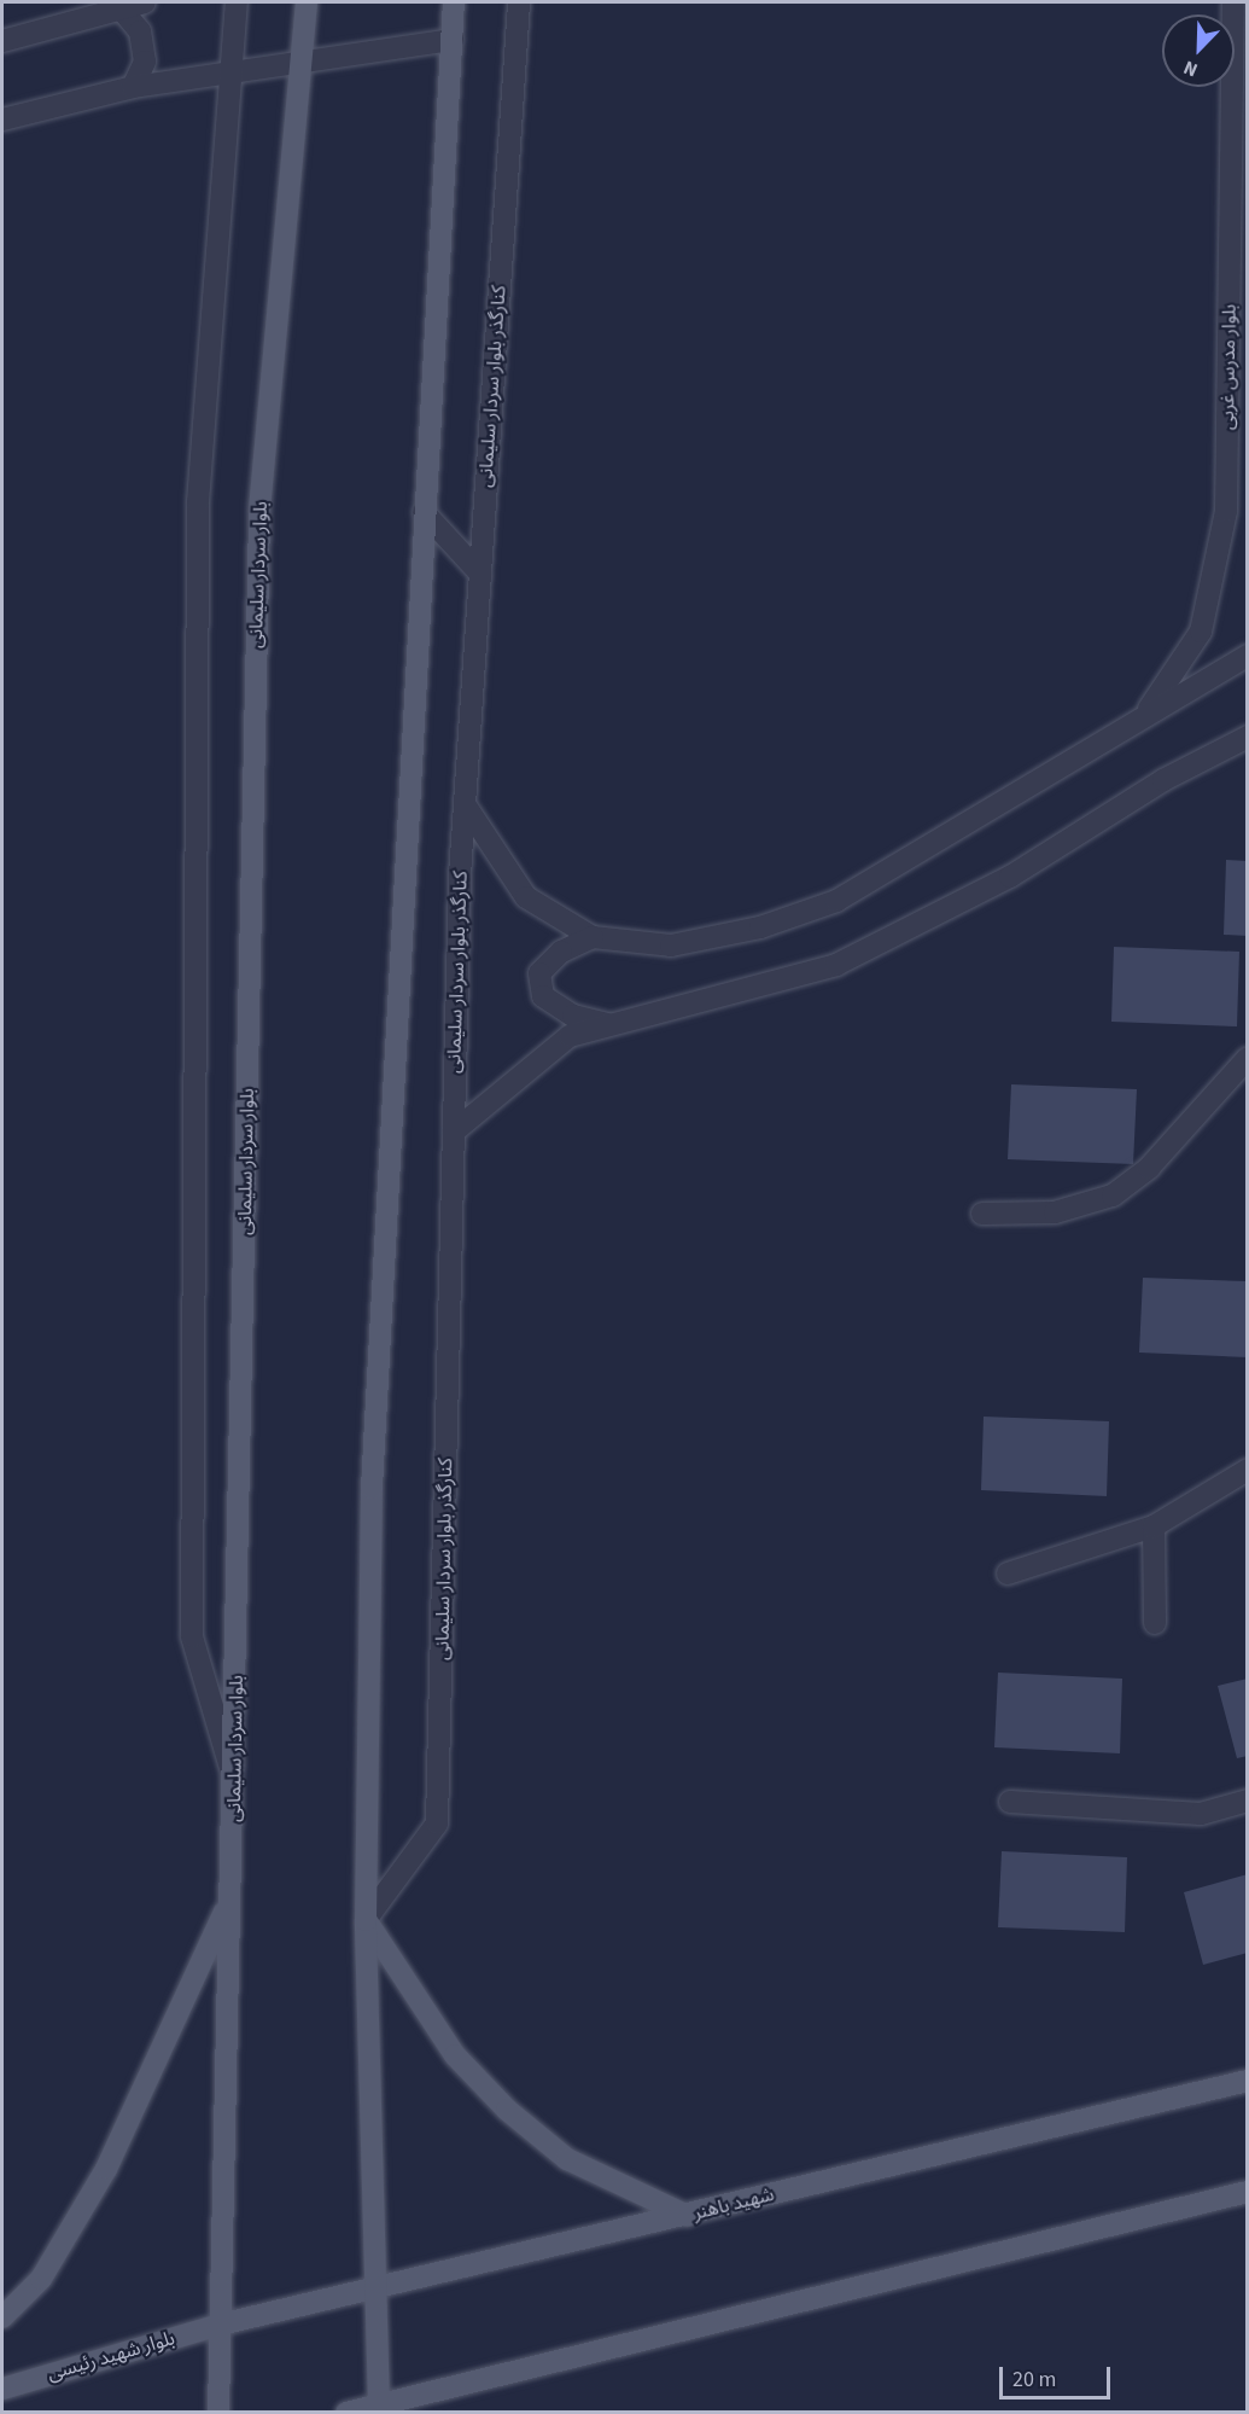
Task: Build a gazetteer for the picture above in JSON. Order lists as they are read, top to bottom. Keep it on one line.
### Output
{"streets":{"main road":["بلوار سردار سلیمانی","شهید باهنر","بلوار شهید رئیسی"],"street":["بلوار مدرس غربی","کنارگذر بلوار سردار سلیمانی"]},"crossings":[["بلوار سردار سلیمانی","شهید باهنر"],["بلوار سردار سلیمانی","بلوار شهید رئیسی"],["شهید باهنر","بلوار شهید رئیسی"]],"scale_bar":"20 m","north":"bottom left"}
